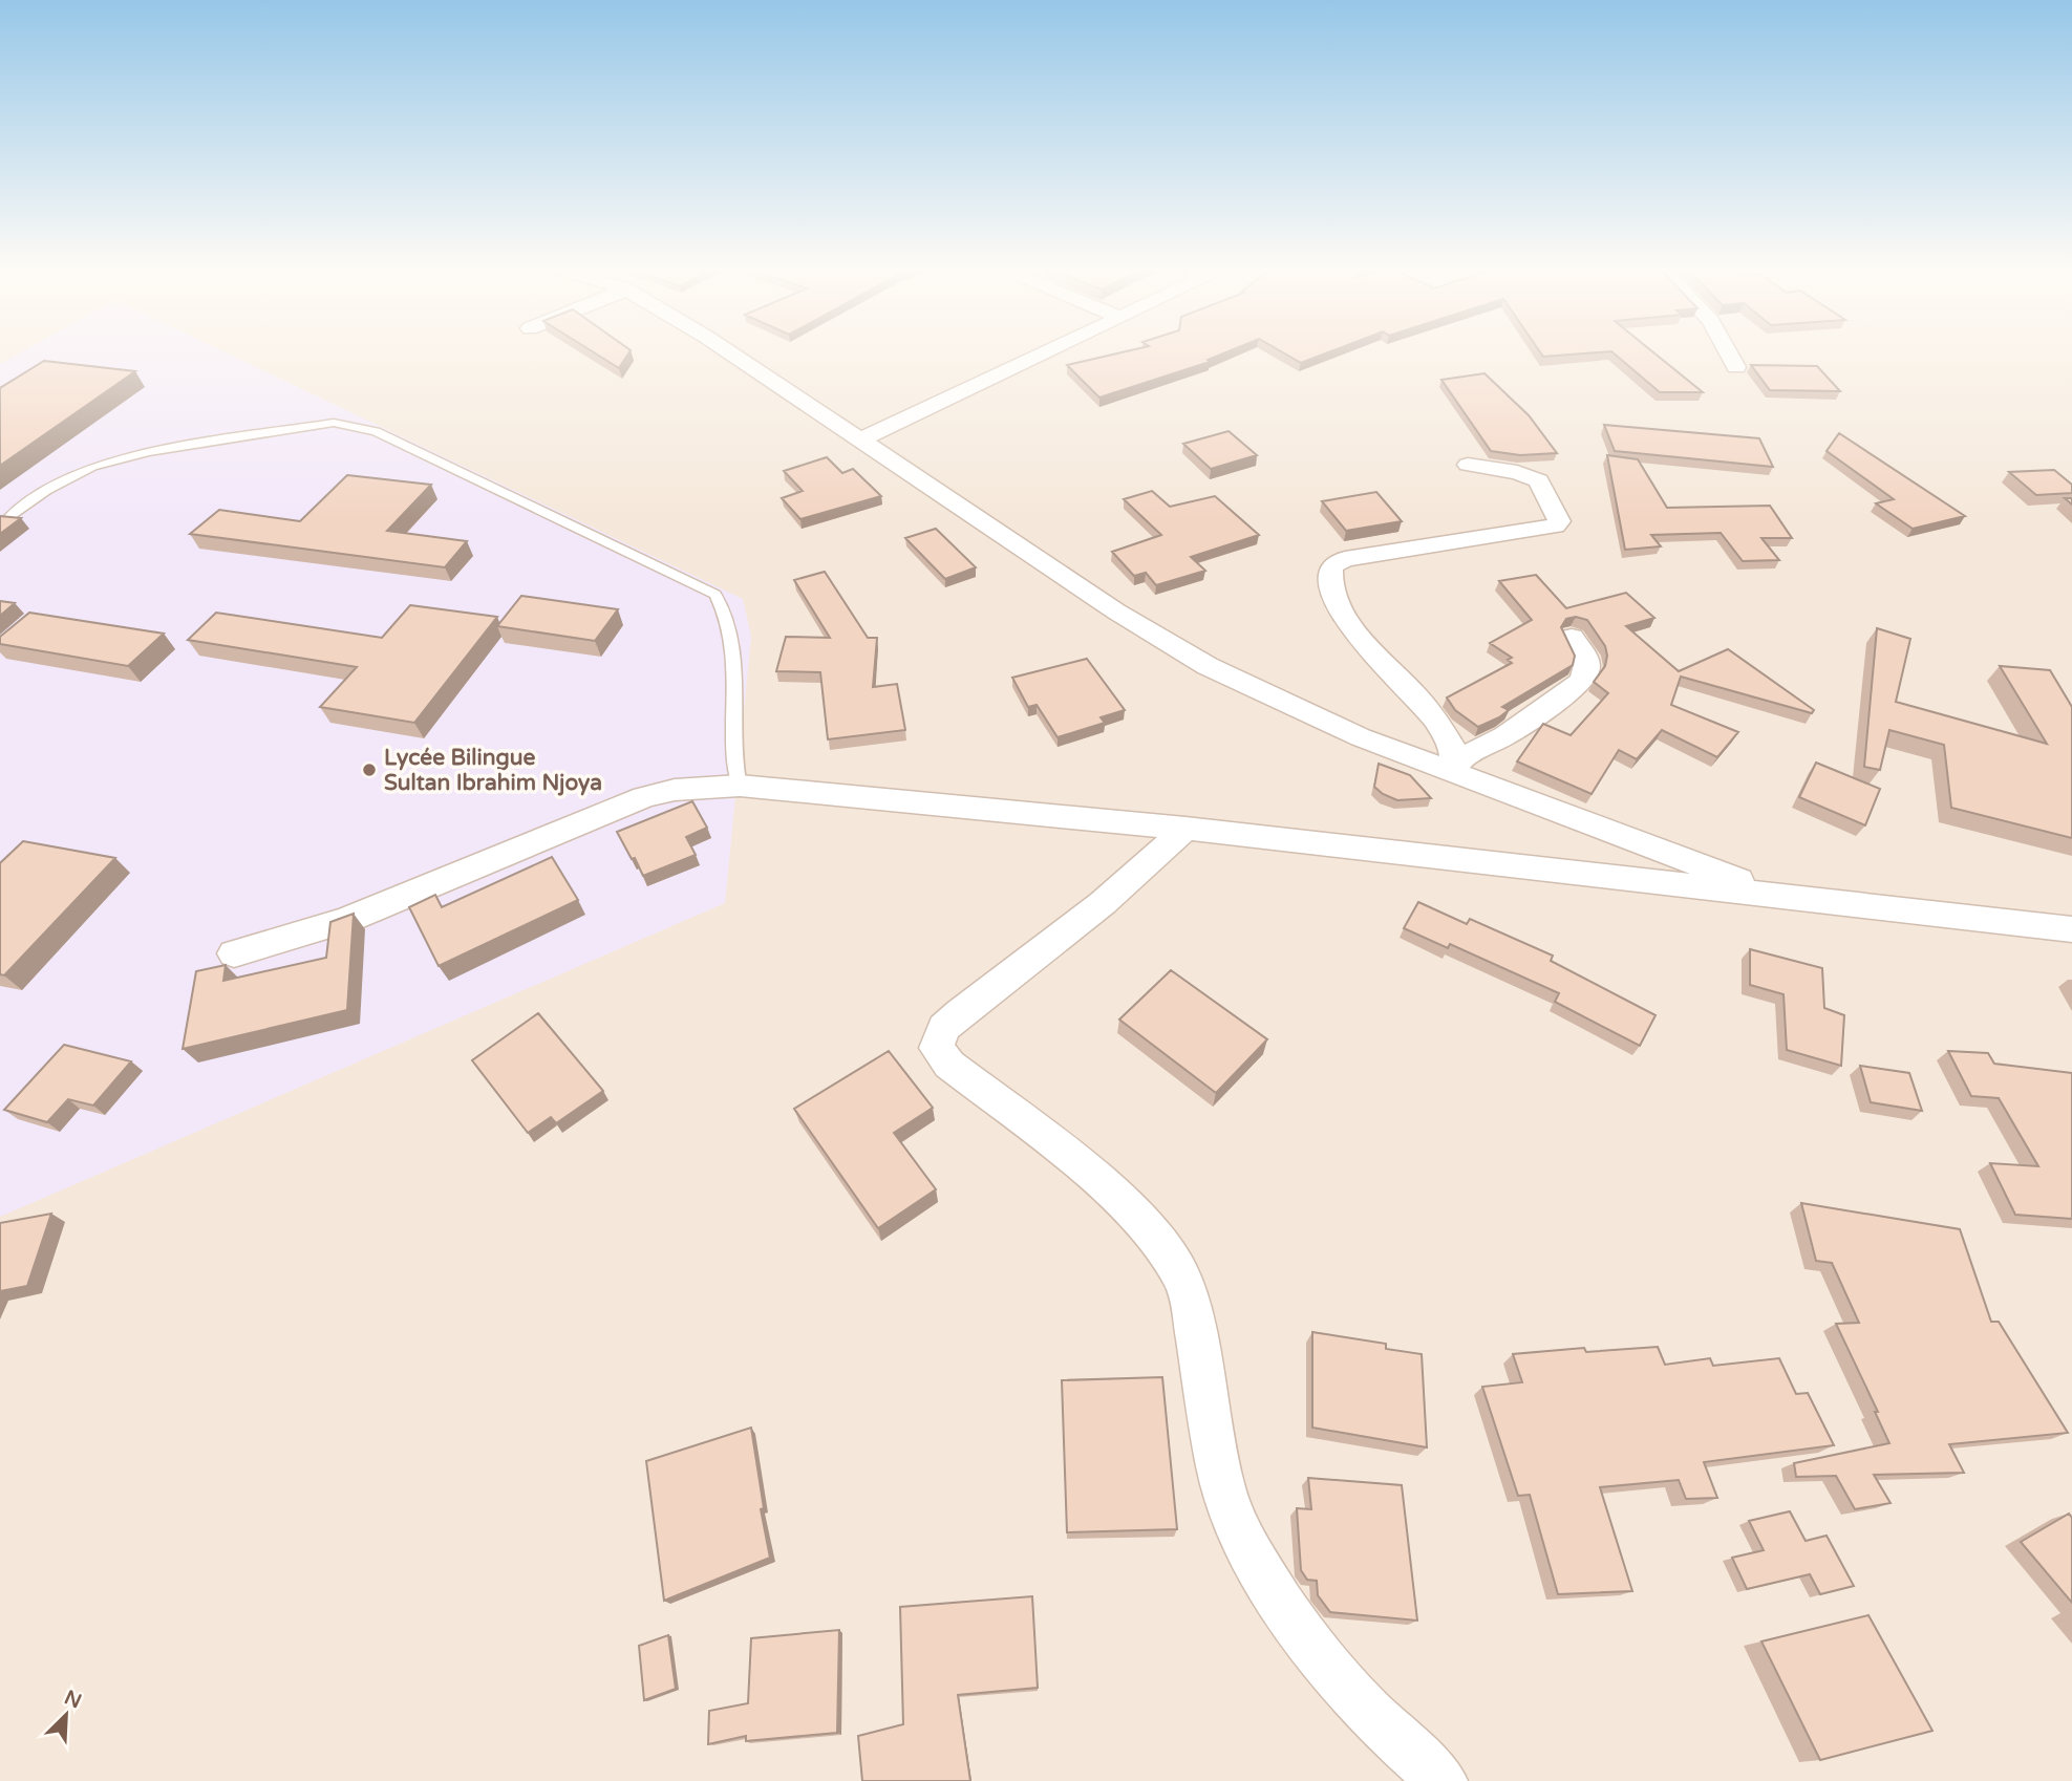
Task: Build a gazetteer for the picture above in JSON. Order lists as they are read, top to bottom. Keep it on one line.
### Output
{"places":["Lycée Bilingue Sultan Ibrahim Njoya"],"north":"top right"}
